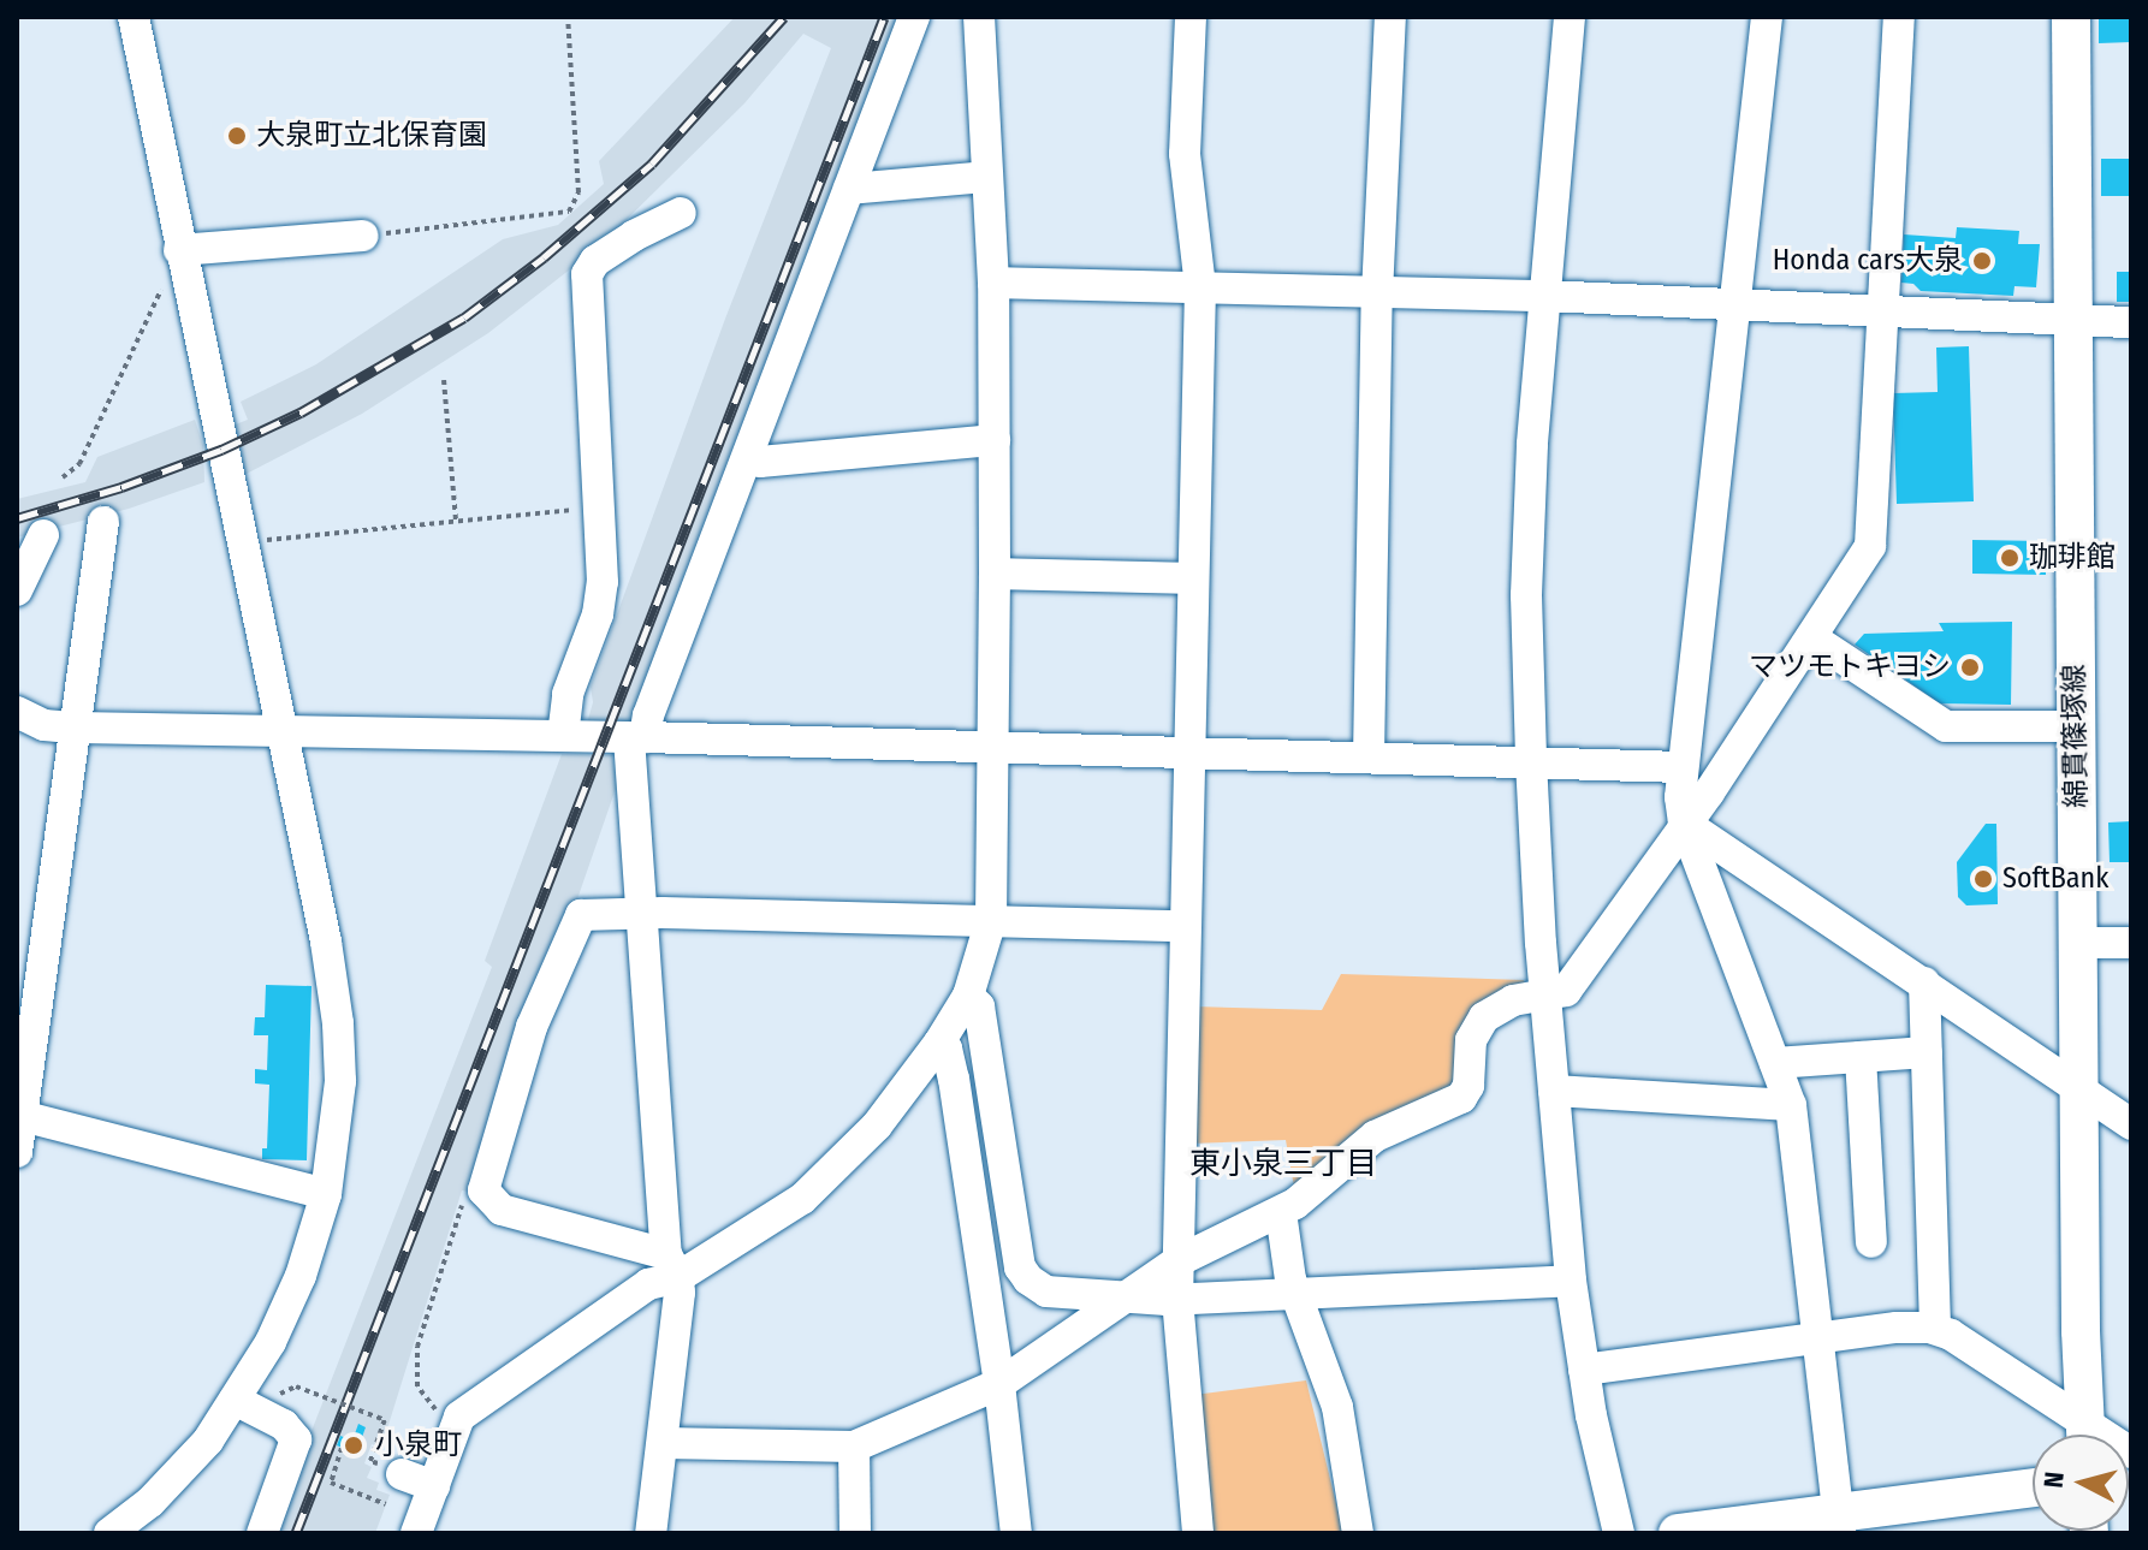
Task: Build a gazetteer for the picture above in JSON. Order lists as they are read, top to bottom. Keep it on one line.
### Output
{"streets":{"main road":["綿貫篠塚線"]},"districts":["東小泉三丁目"],"places":["大泉町立北保育園","Honda cars大泉","珈琲館","マツモトキヨシ","SoftBank","小泉町"],"north":"left"}
